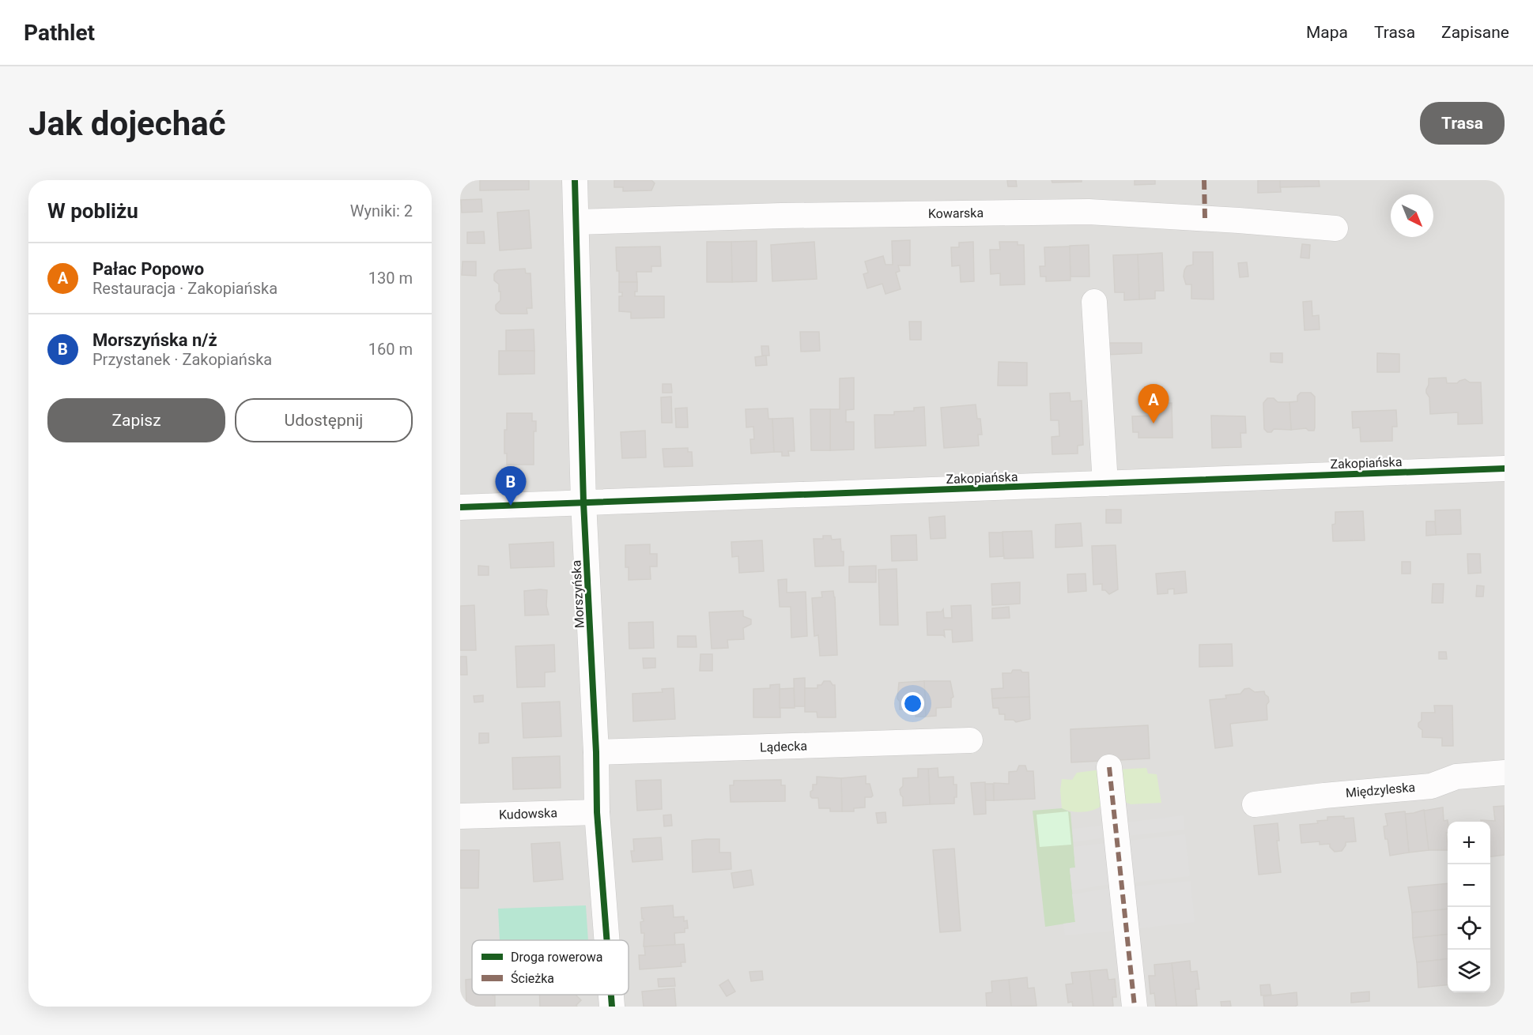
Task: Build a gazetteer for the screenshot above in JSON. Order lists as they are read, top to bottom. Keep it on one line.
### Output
{"streets":{"street":["Kowarska","Zakopiańska","Morszyńska","Lądecka","Międzyleska","Kudowska"]},"crossings":[["Kowarska","Morszyńska"],["Zakopiańska","Morszyńska"],["Morszyńska","Lądecka"],["Morszyńska","Kudowska"]],"legend":["Droga rowerowa","Ścieżka"],"north":"bottom right","page":{"header":"Pathlet","nav":["Mapa","Trasa","Zapisane"],"buttons":["Trasa",["Zapisz","Udostępnij"]],"title":"Jak dojechać","heading":["W pobliżu","Wyniki: 2"],"list":[{"mark":"A","name":"Pałac Popowo","note":"Restauracja · Zakopiańska","value":"130 m"},{"mark":"B","name":"Morszyńska n/ż","note":"Przystanek · Zakopiańska","value":"160 m"}],"pins":["A","B"],"map_buttons":["+","−"]}}
